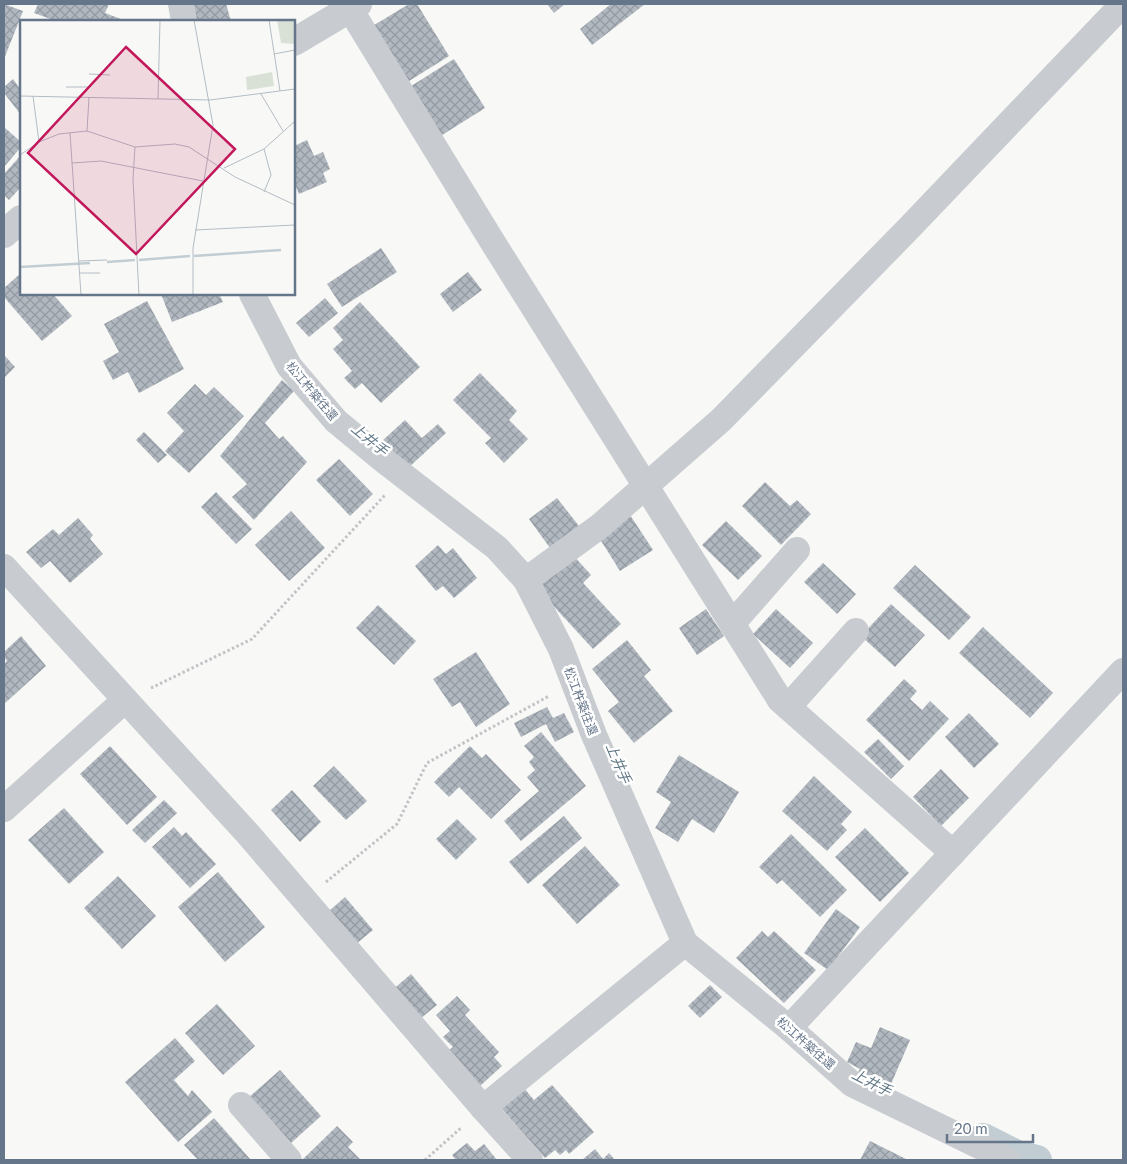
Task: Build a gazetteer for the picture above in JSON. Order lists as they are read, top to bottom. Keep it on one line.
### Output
{"streets":{"street":["松江杵築往還"]},"water":["上井手"],"scale_bar":"20 m"}
